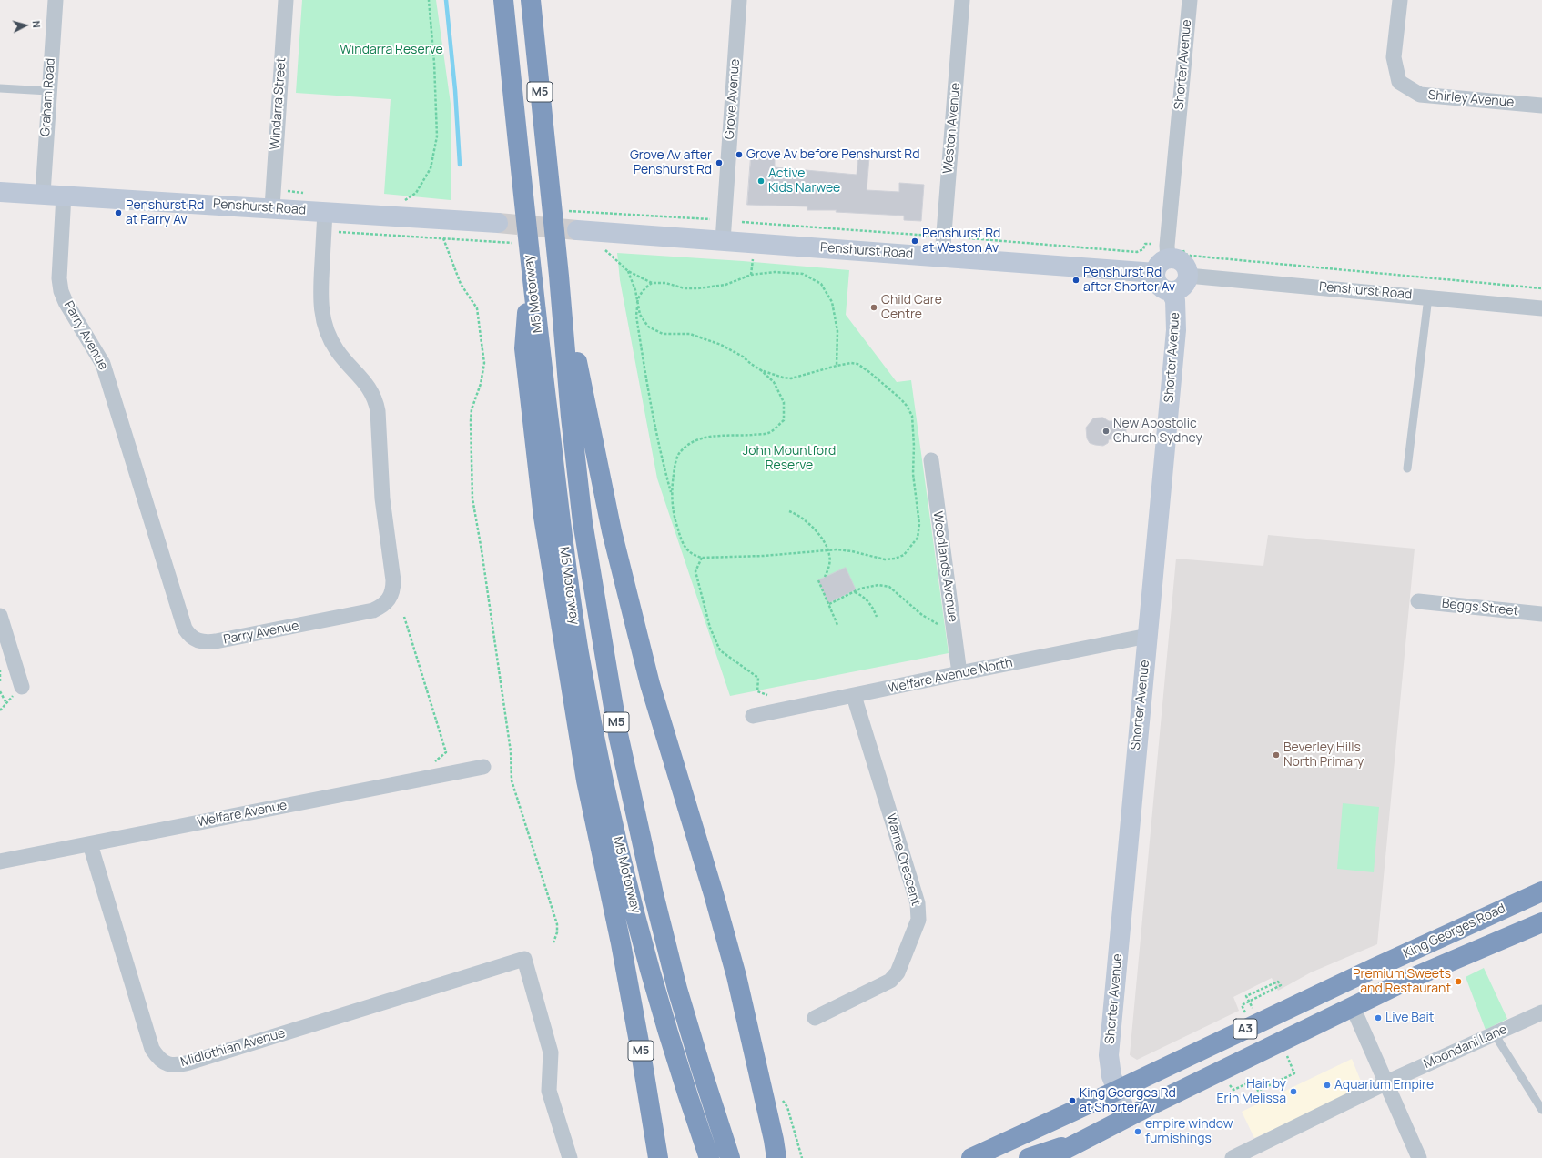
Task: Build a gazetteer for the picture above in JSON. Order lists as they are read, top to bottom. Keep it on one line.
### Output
{"streets":{"highway":["M5","M5 Motorway","King Georges Road","A3"],"street":["Shorter Avenue","Graham Road","Grove Avenue","Shirley Avenue","Windarra Street","Weston Avenue","Penshurst Road","Parry Avenue","Woodlands Avenue","Beggs Street","Welfare Avenue North","Welfare Avenue","Warne Crescent","Moondani Lane","Midlothian Avenue"]},"crossings":[["Shorter Avenue","Penshurst Road"],["Shorter Avenue","Welfare Avenue North"],["Shorter Avenue","King Georges Road"],["M5","M5 Motorway"],["Graham Road","Penshurst Road"],["Grove Avenue","Penshurst Road"],["Windarra Street","Penshurst Road"],["Weston Avenue","Penshurst Road"],["Penshurst Road","Parry Avenue"],["Woodlands Avenue","Welfare Avenue North"],["Welfare Avenue North","Warne Crescent"],["Welfare Avenue","Midlothian Avenue"]],"parks":["Windarra Reserve","John Mountford Reserve"],"places":["Grove Av before Penshurst Rd","Grove Av after Penshurst Rd","Active Kids Narwee","Penshurst Rd at Parry Av","Penshurst Rd at Weston Av","Penshurst Rd after Shorter Av","Child Care Centre","New Apostolic Church Sydney","Beverley Hills North Primary","Premium Sweets and Restaurant","Live Bait","Aquarium Empire","Hair by Erin Melissa","King Georges Rd at Shorter Av","empire window furnishings"],"north":"right"}
